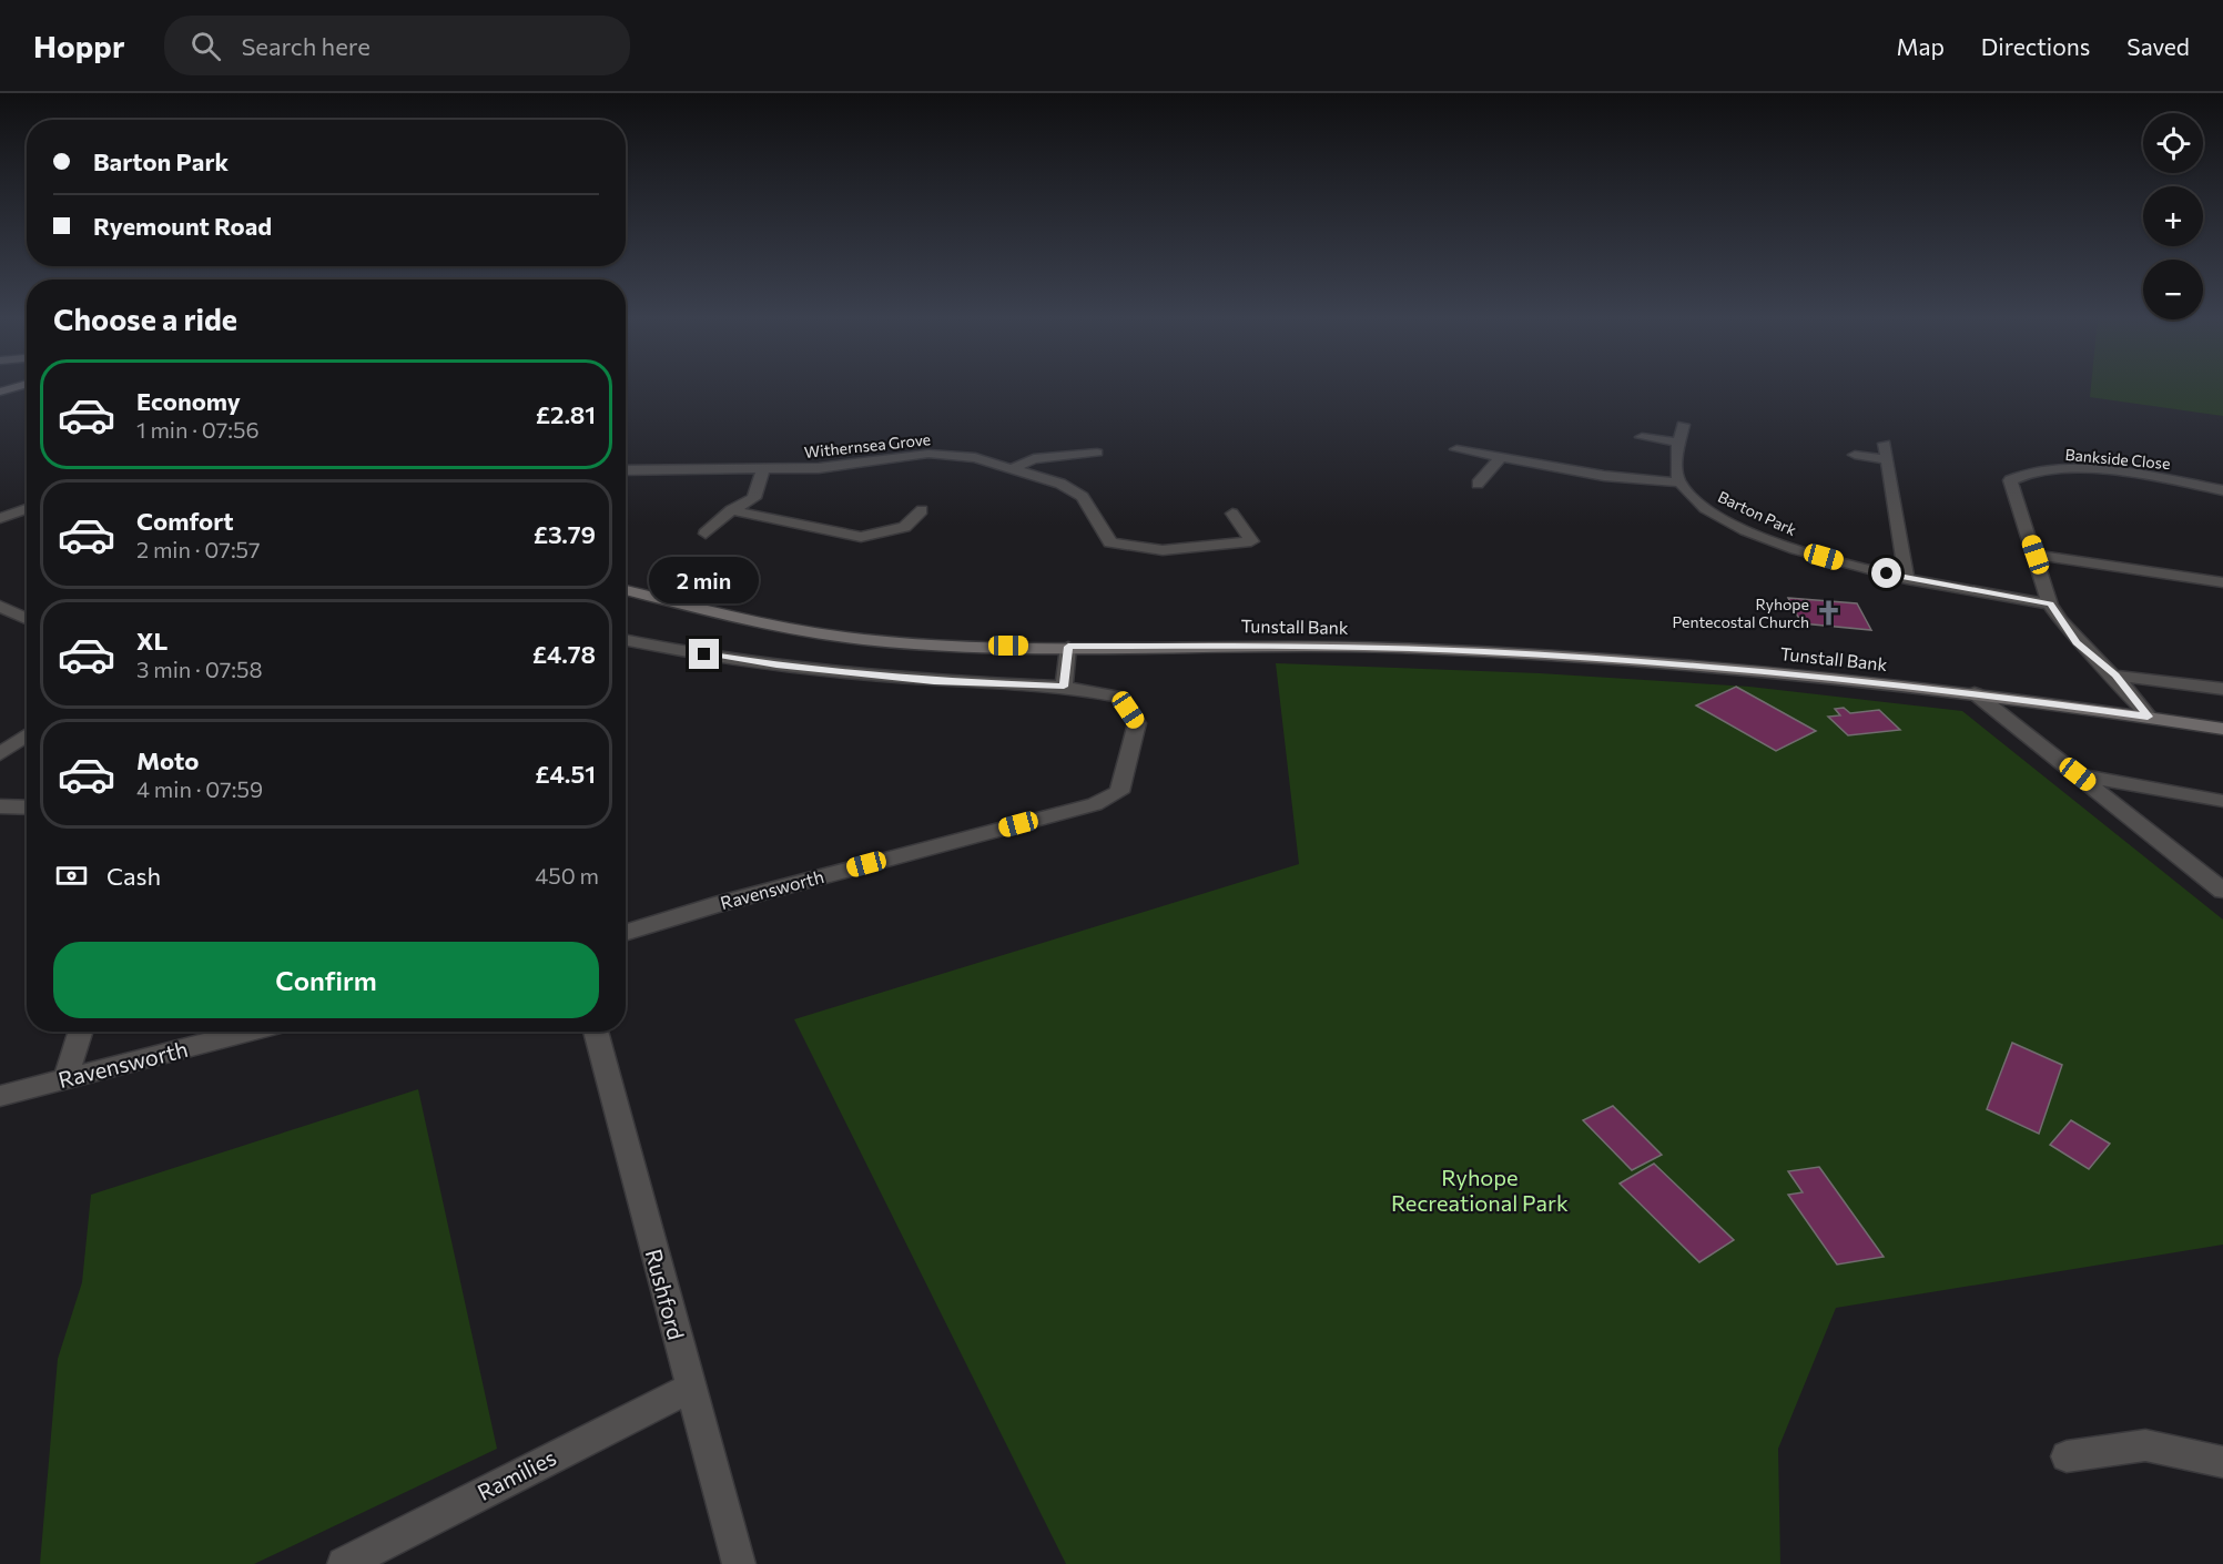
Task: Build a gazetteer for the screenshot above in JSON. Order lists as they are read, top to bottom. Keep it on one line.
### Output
{"streets":{"main road":["Tunstall Bank"],"street":["Withernsea Grove","Bankside Close","Barton Park","Ravensworth","Rushford","Ramilies"]},"crossings":[["Rushford","Ramilies"]],"parks":["Ryhope Recreational Park"],"places":{"church":["Ryhope Pentecostal Church"]},"page":{"header":"Hoppr","search":"Search here","nav":["Map","Directions","Saved"],"map_buttons":["+","−"],"banner":["Barton Park","Ryemount Road"],"heading":"Choose a ride","list":[{"name":"Economy","note":"1 min · 07:56","value":"£2.81"},{"name":"Comfort","note":"2 min · 07:57","value":"£3.79"},{"name":"XL","note":"3 min · 07:58","value":"£4.78"},{"name":"Moto","note":"4 min · 07:59","value":"£4.51"}],"bubble":"2 min","pay":["Cash","450 m"],"buttons":"Confirm"}}
